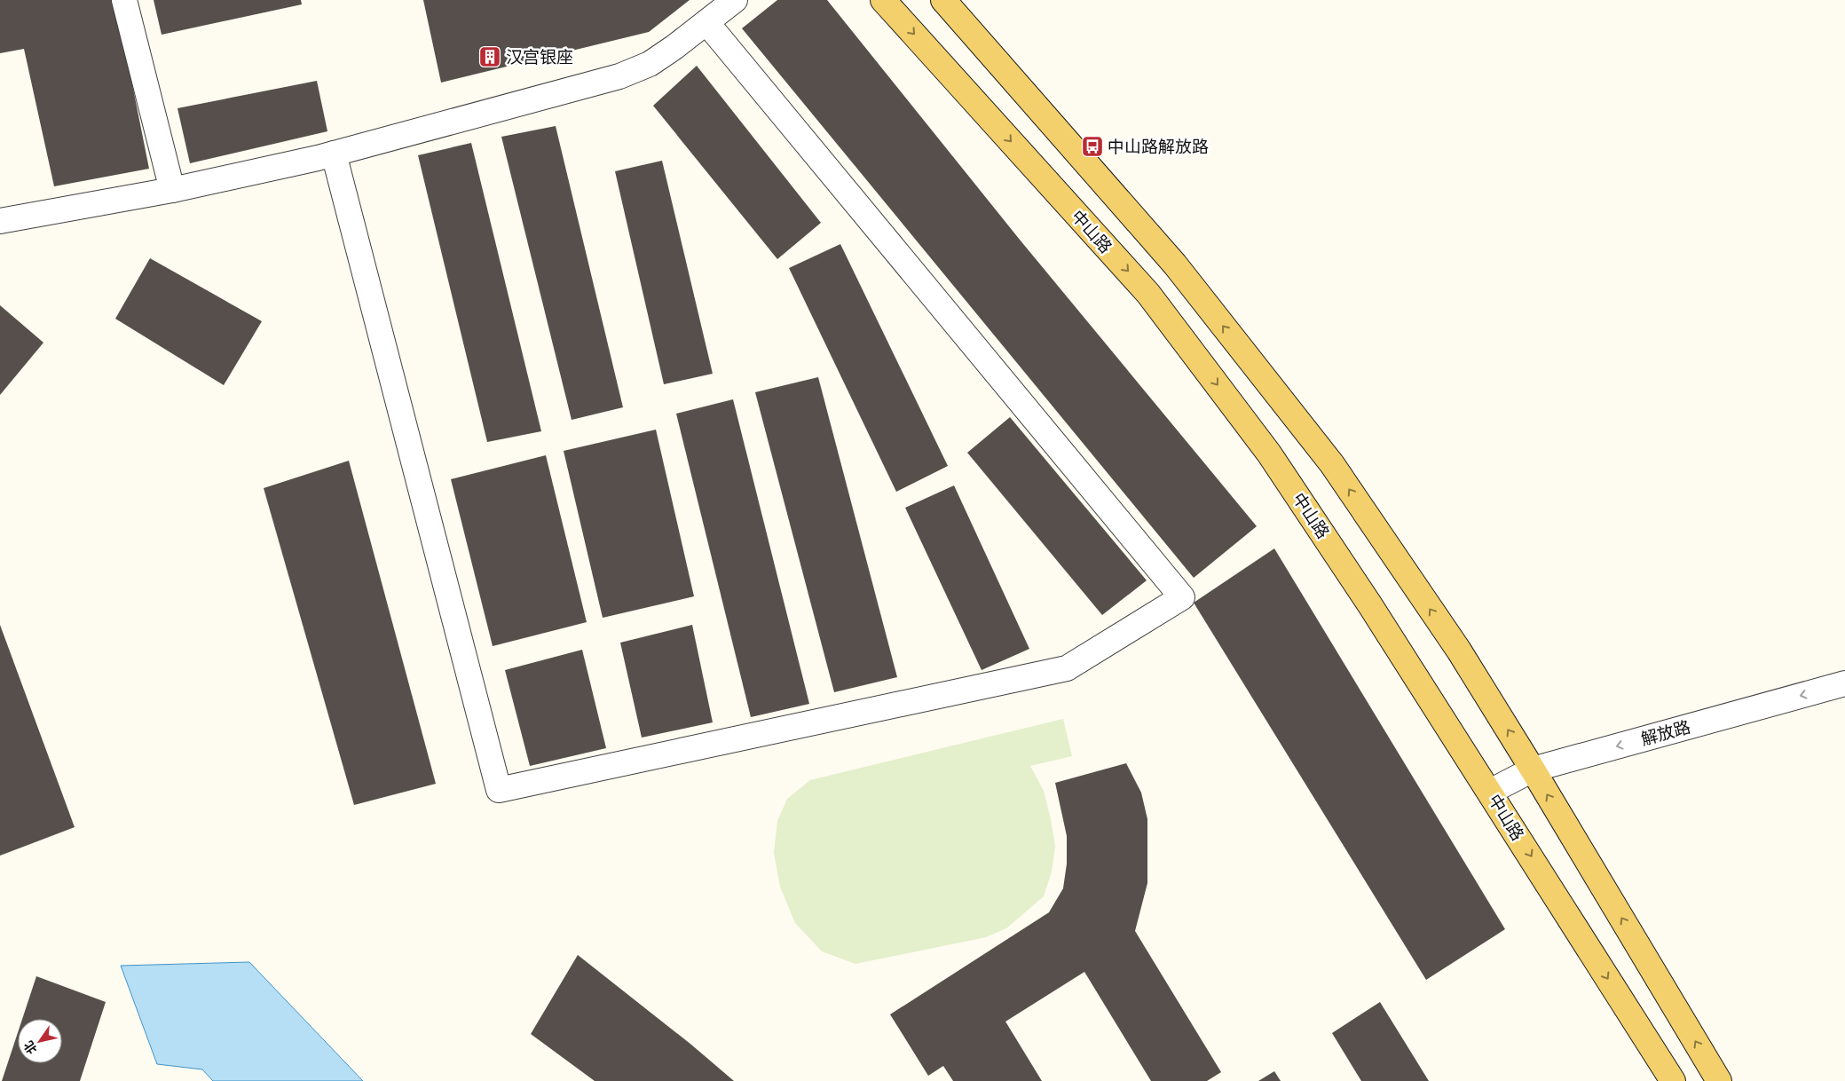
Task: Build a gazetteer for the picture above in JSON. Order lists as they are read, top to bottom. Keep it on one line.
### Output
{"streets":{"main road":["中山路"],"street":["解放路"]},"crossings":[["中山路","解放路"]],"one_way":["解放路"],"places":{"building":["汉宫银座"],"bus stop":["中山路解放路"]},"north":"bottom left"}
